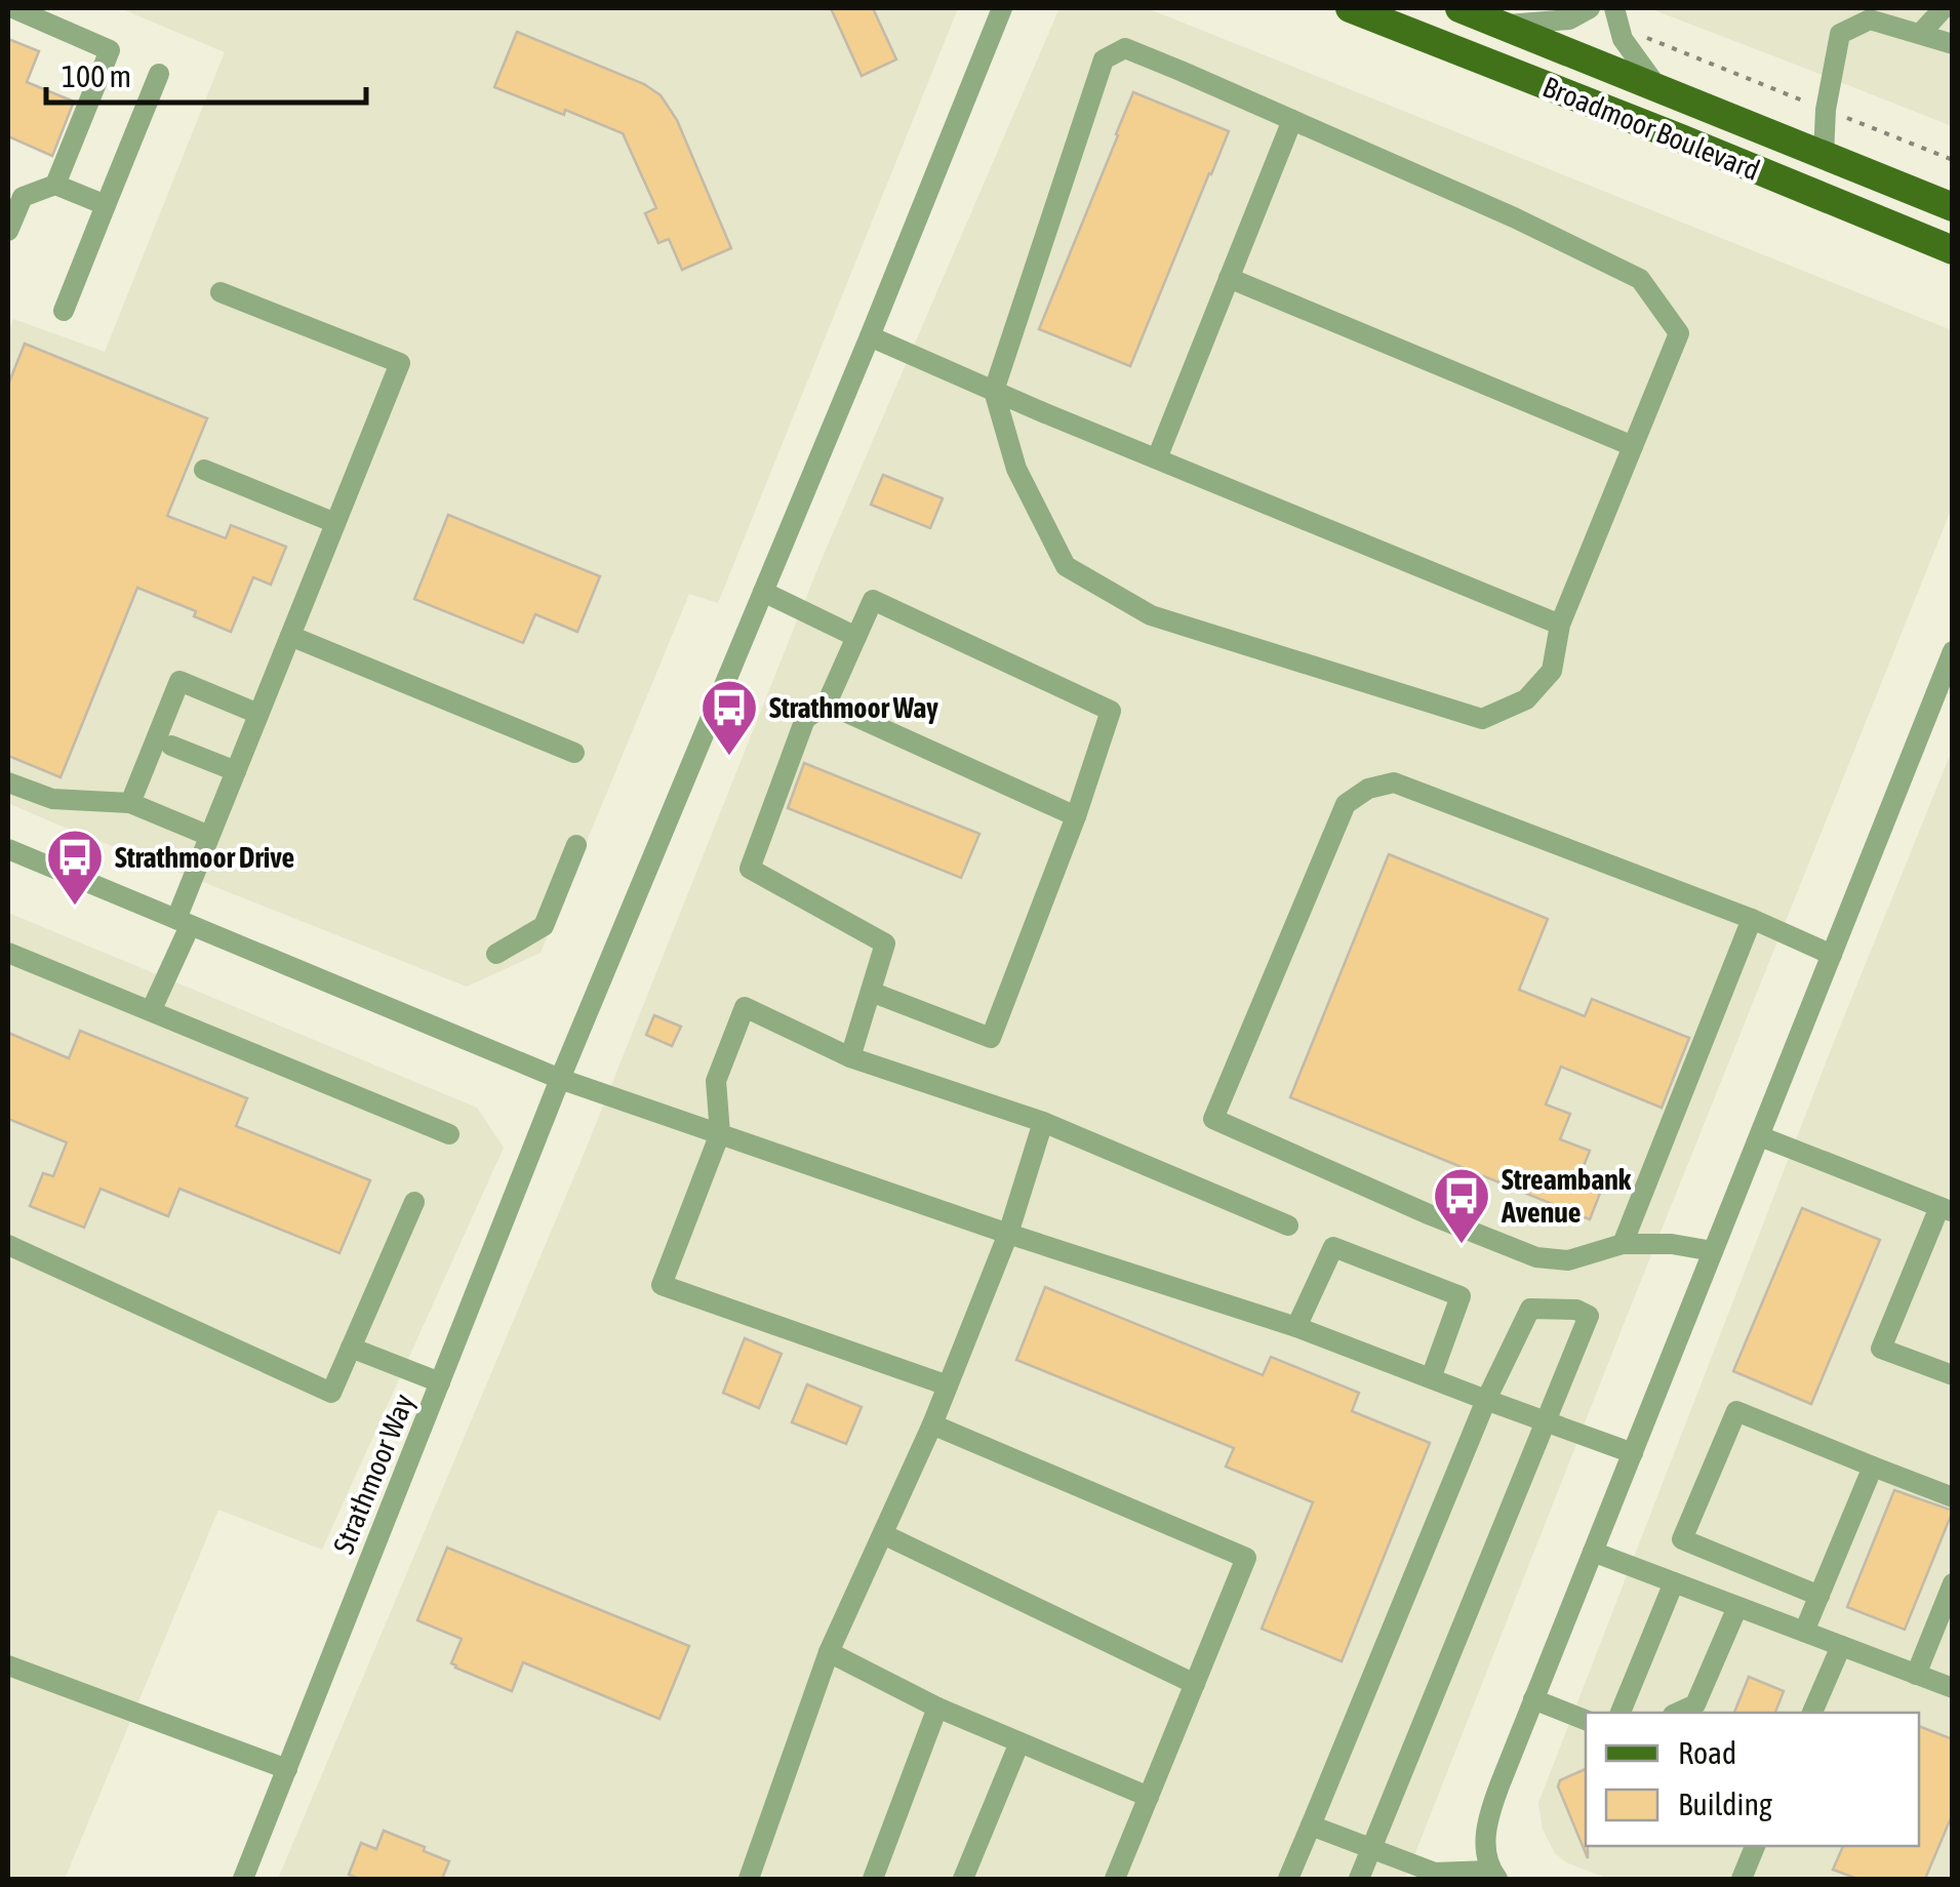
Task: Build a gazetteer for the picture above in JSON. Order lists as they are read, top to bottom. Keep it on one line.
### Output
{"streets":{"main road":["Broadmoor Boulevard"],"street":["Strathmoor Way"]},"places":{"bus stop":["Strathmoor Way","Strathmoor Drive","Streambank Avenue"]},"legend":["Road","Building"],"scale_bar":"100 m"}
